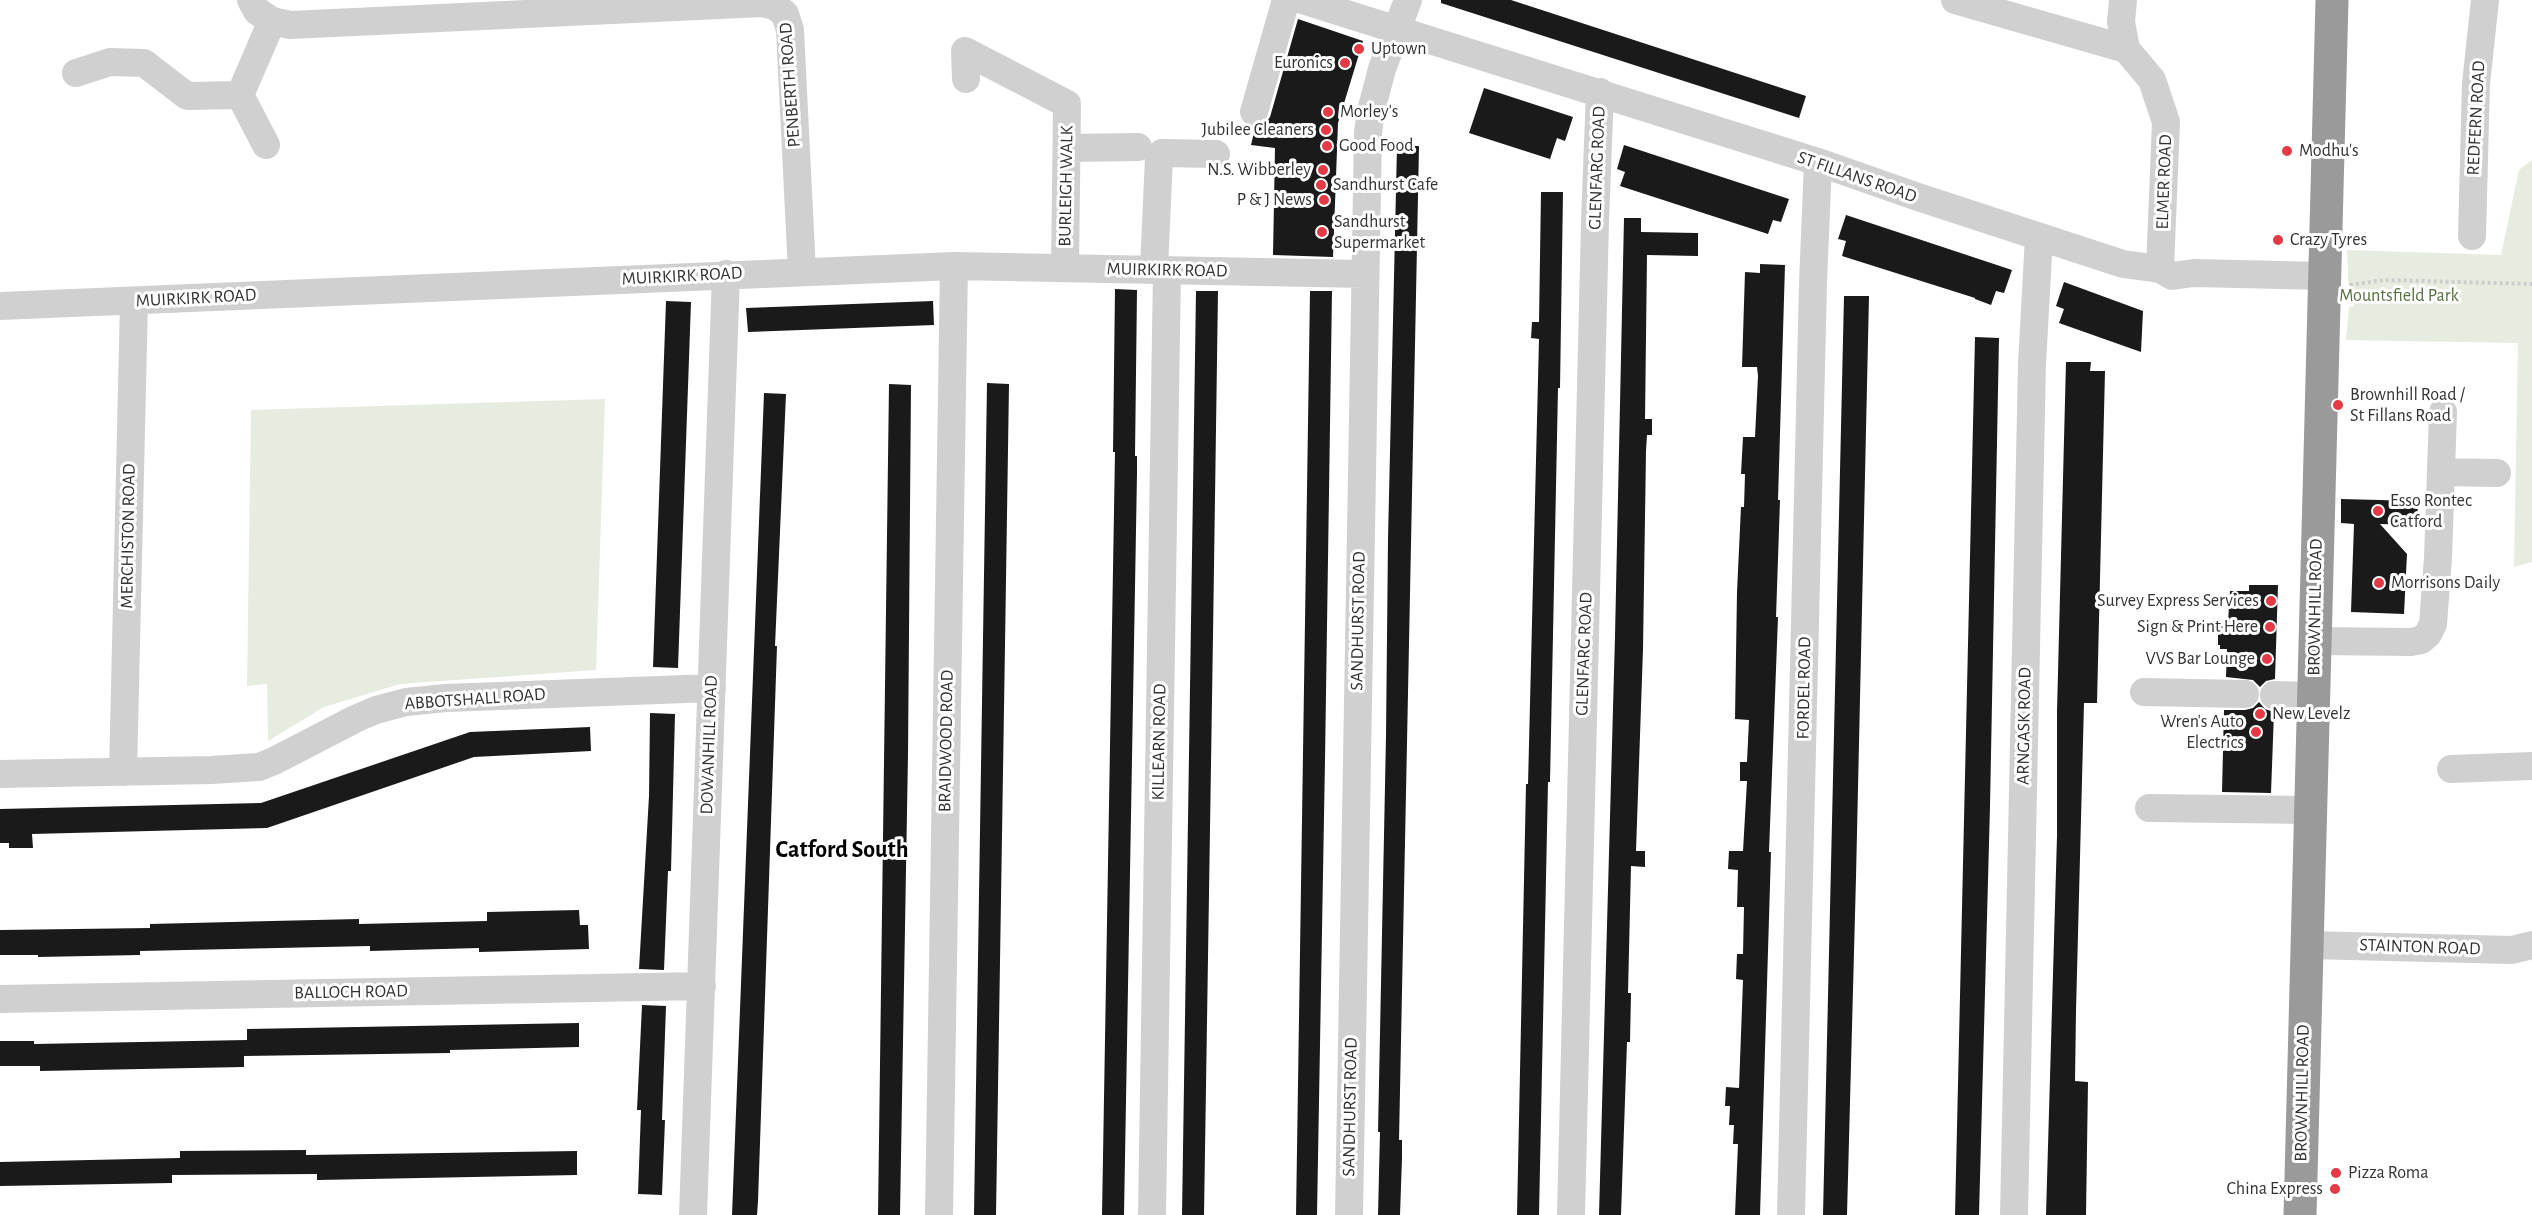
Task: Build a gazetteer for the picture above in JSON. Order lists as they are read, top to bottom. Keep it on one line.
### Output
{"streets":{"highway":["BROWNHILL ROAD"],"street":["PENBERTH ROAD","REDFERN ROAD","GLENFARG ROAD","ST FILLANS ROAD","ELMER ROAD","BURLEIGH WALK","MUIRKIRK ROAD","MERCHISTON ROAD","SANDHURST ROAD","FORDEL ROAD","ABBOTSHALL ROAD","ARNGASK ROAD","BRAIDWOOD ROAD","KILLEARN ROAD","DOWANHILL ROAD","STAINTON ROAD","BALLOCH ROAD"]},"crossings":[["PENBERTH ROAD","MUIRKIRK ROAD"],["GLENFARG ROAD","ST FILLANS ROAD"],["ST FILLANS ROAD","ELMER ROAD"],["ST FILLANS ROAD","BROWNHILL ROAD"],["ST FILLANS ROAD","SANDHURST ROAD"],["ST FILLANS ROAD","FORDEL ROAD"],["ST FILLANS ROAD","ARNGASK ROAD"],["BURLEIGH WALK","MUIRKIRK ROAD"],["MUIRKIRK ROAD","MERCHISTON ROAD"],["MUIRKIRK ROAD","SANDHURST ROAD"],["MUIRKIRK ROAD","BRAIDWOOD ROAD"],["MUIRKIRK ROAD","KILLEARN ROAD"],["MUIRKIRK ROAD","DOWANHILL ROAD"],["MERCHISTON ROAD","ABBOTSHALL ROAD"],["BROWNHILL ROAD","STAINTON ROAD"],["ABBOTSHALL ROAD","DOWANHILL ROAD"],["DOWANHILL ROAD","BALLOCH ROAD"]],"districts":["Catford South"],"parks":["Mountsfield Park"],"places":["Uptown","Euronics","Morley's","Jubilee Cleaners","Good Food","Modhu's","N.S. Wibberley","Sandhurst Cafe","P & J News","Sandhurst Supermarket","Crazy Tyres","Brownhill Road / St Fillans Road","Esso Rontec Catford","Morrisons Daily","Survey Express Services","Sign & Print Here","VVS Bar Lounge","New Levelz","Wren's Auto Electrics","Pizza Roma","China Express"]}
